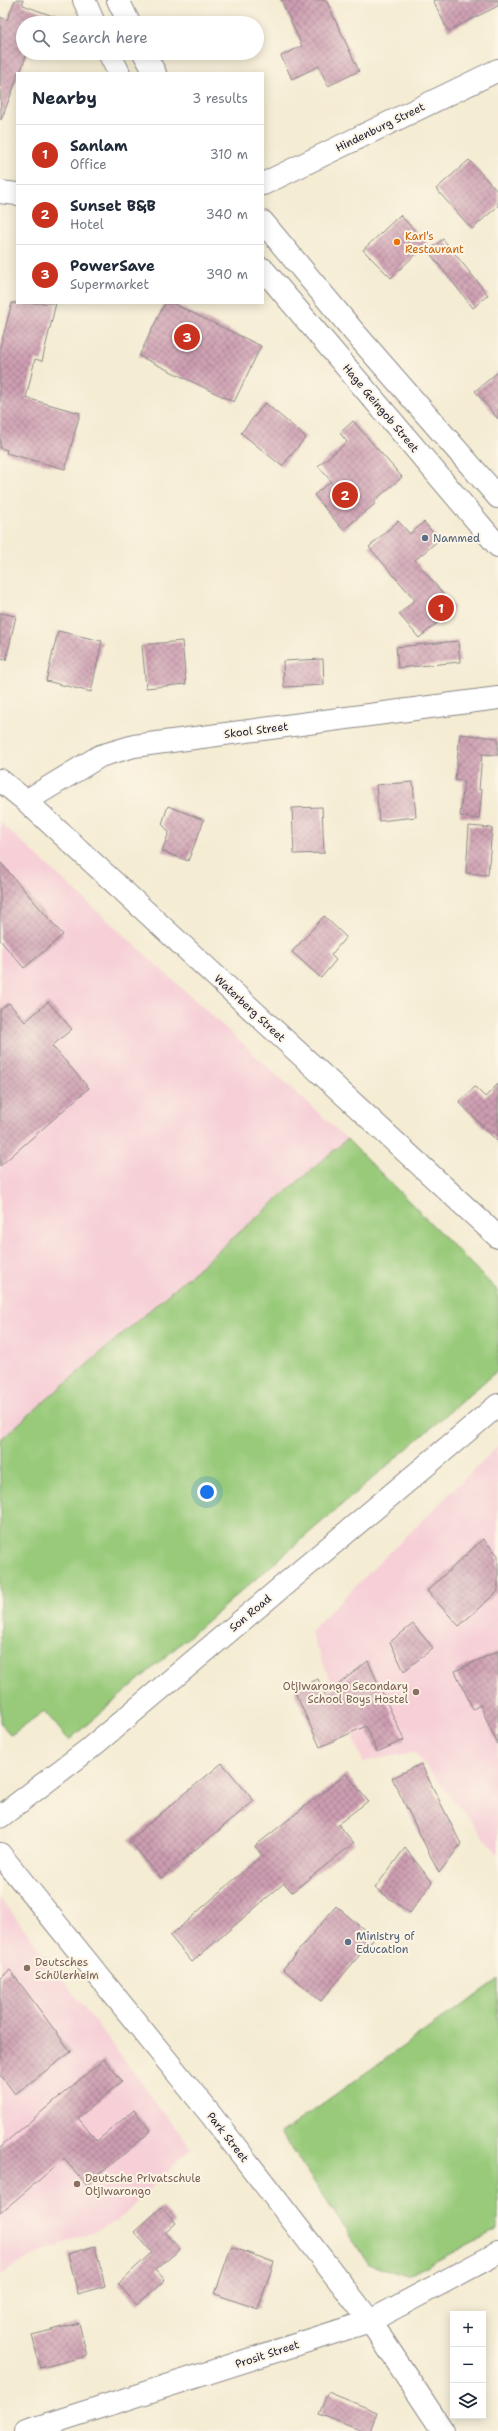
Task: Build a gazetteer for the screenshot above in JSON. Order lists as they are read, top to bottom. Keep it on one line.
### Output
{"streets":{"main road":["Hindenburg Street","Hage Geingob Street","Skool Street","Waterberg Street","Son Road","Park Street","Prosit Street"]},"crossings":[["Skool Street","Waterberg Street"],["Park Street","Prosit Street"]],"places":["Kari's Restaurant","Nammed","Otjiwarongo Secondary School Boys Hostel","Ministry of Education","Deutsches Schülerheim","Deutsche Privatschule Otjiwarongo"],"page":{"search":"Search here","heading":["Nearby","3 results"],"list":[{"mark":"1","name":"Sanlam","note":"Office","value":"310 m"},{"mark":"2","name":"Sunset B&B","note":"Hotel","value":"340 m"},{"mark":"3","name":"PowerSave","note":"Supermarket","value":"390 m"}],"pins":["3","2","1"],"map_buttons":["+","−"]}}
